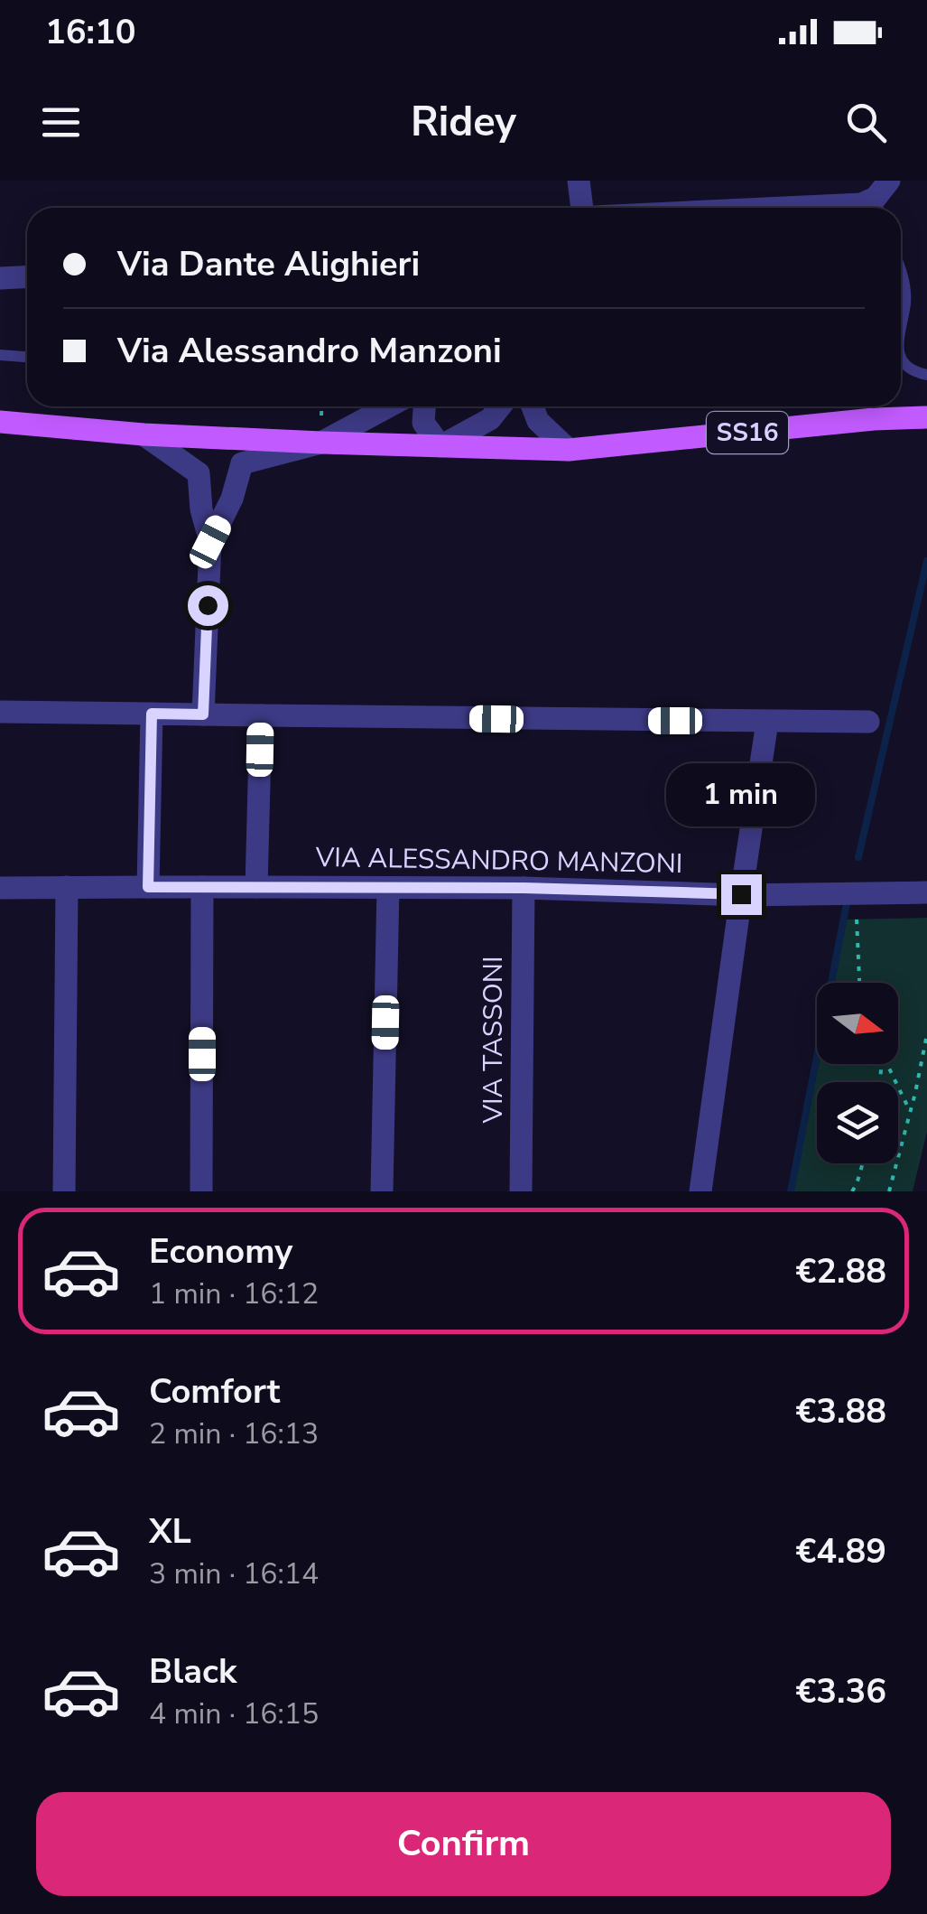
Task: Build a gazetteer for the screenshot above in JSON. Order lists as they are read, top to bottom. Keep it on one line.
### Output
{"streets":{"main road":["SS16"],"street":["VIA ALESSANDRO MANZONI","VIA TASSONI"]},"crossings":[["VIA ALESSANDRO MANZONI","VIA TASSONI"]],"north":"right","page":{"status":"16:10","header":"Ridey","banner":["Via Dante Alighieri","Via Alessandro Manzoni"],"bubble":"1 min","list":[{"name":"Economy","note":"1 min · 16:12","value":"€2.88"},{"name":"Comfort","note":"2 min · 16:13","value":"€3.88"},{"name":"XL","note":"3 min · 16:14","value":"€4.89"},{"name":"Black","note":"4 min · 16:15","value":"€3.36"}],"buttons":"Confirm"}}
